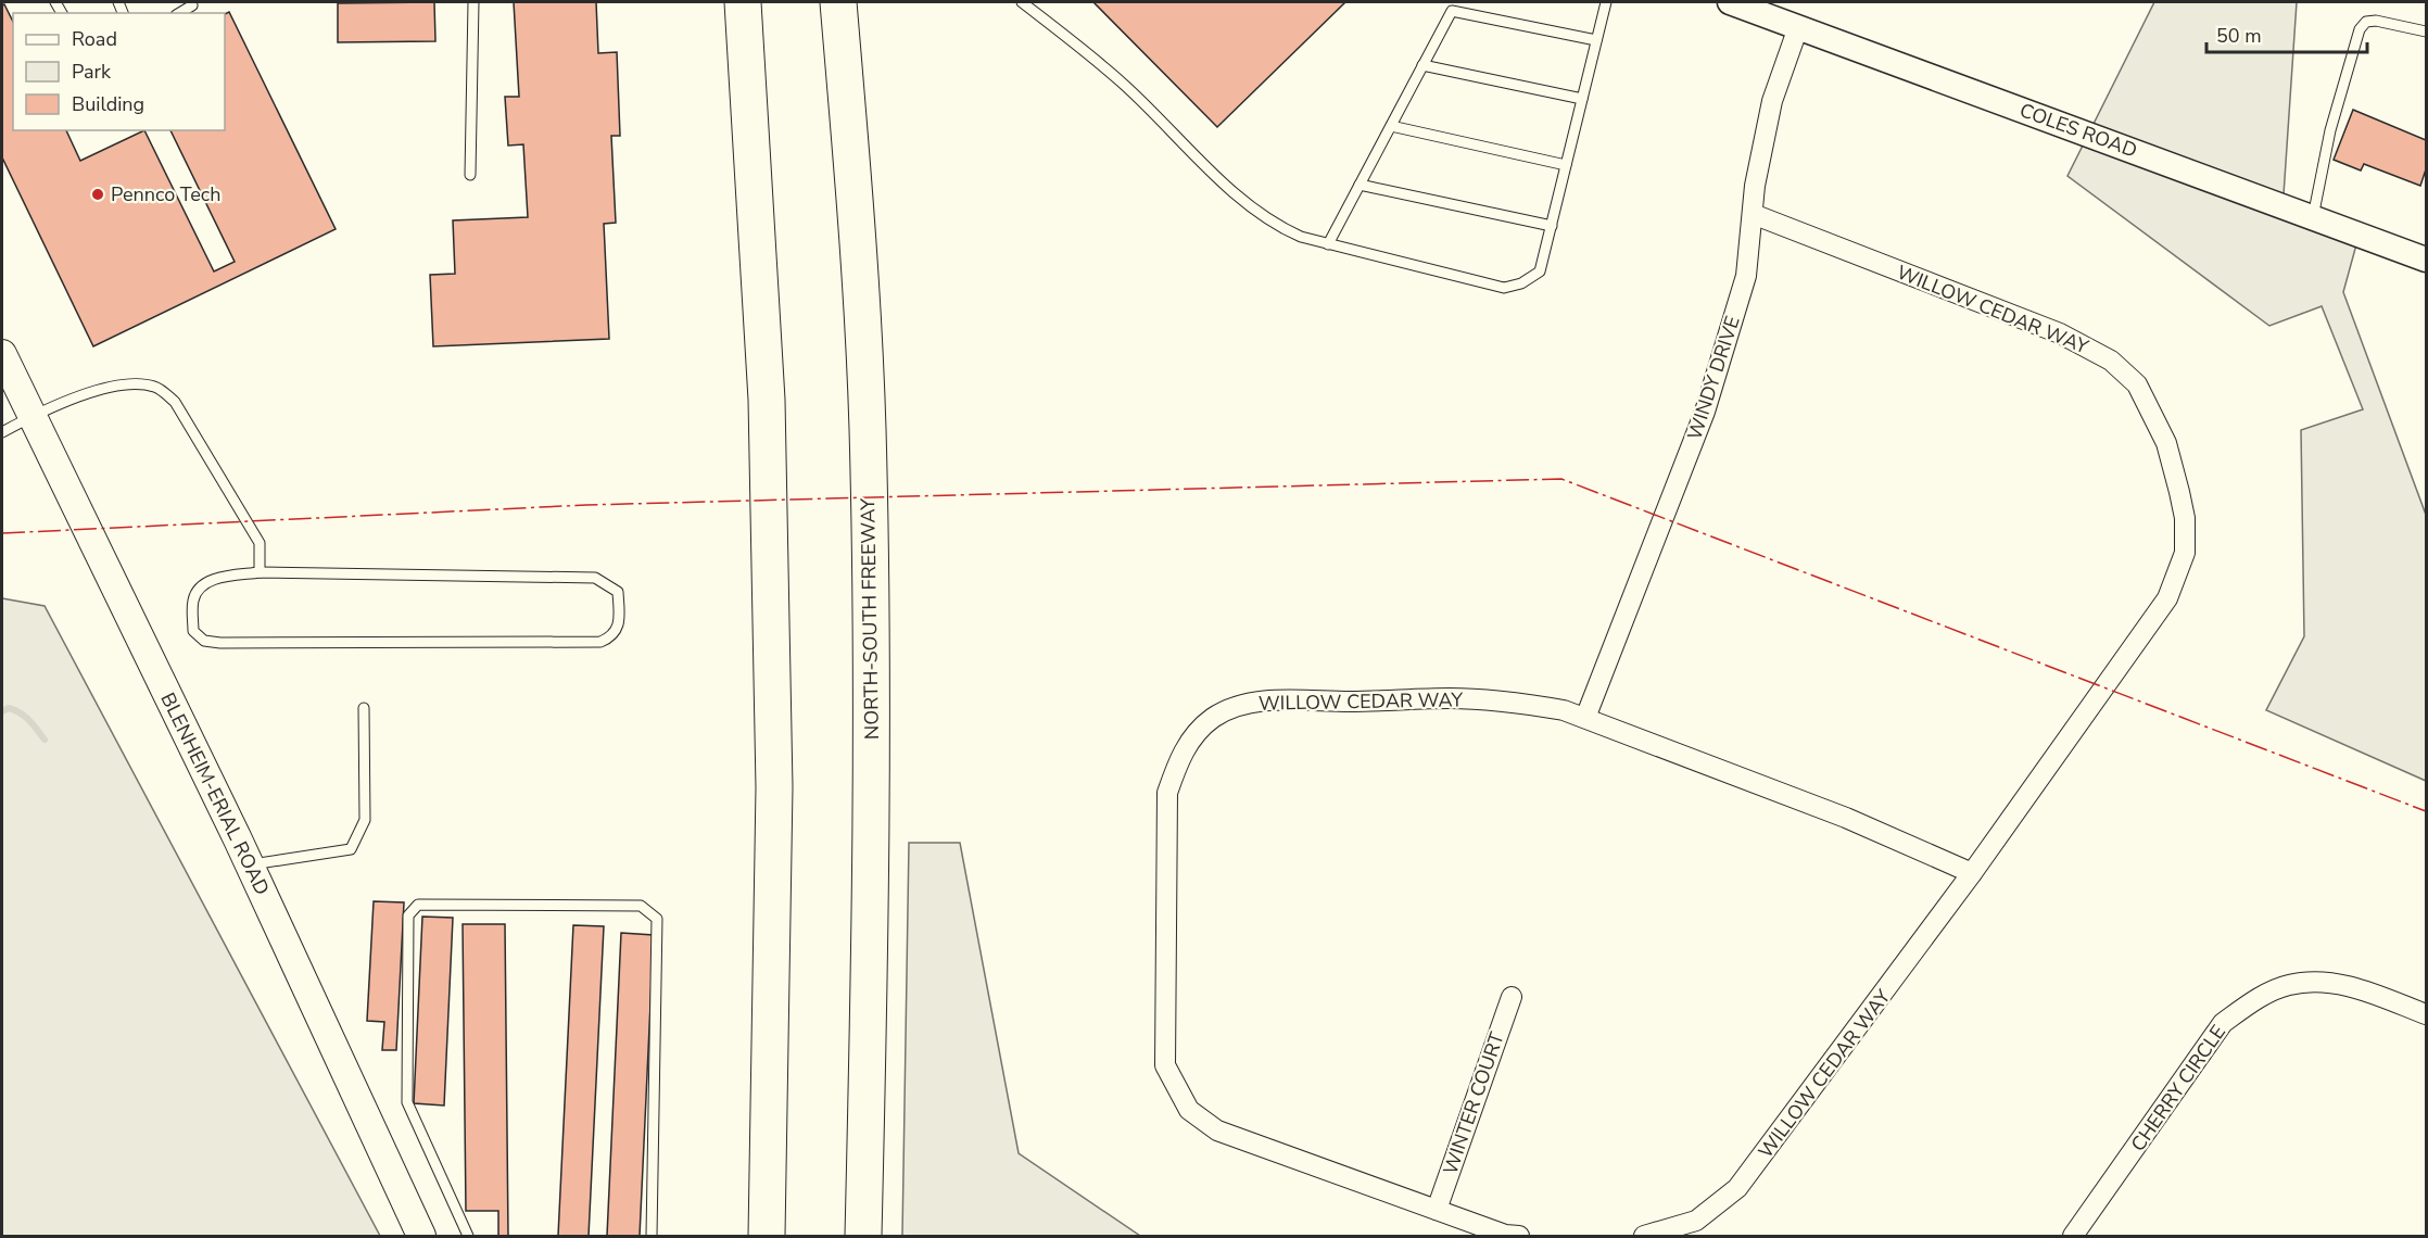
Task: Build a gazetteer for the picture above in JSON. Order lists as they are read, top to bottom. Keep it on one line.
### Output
{"streets":{"highway":["NORTH-SOUTH FREEWAY"],"main road":["BLENHEIM-ERIAL ROAD"],"street":["COLES ROAD","WILLOW CEDAR WAY","WINDY DRIVE","CHERRY CIRCLE","WINTER COURT"]},"crossings":[["COLES ROAD","WINDY DRIVE"],["WILLOW CEDAR WAY","WINDY DRIVE"],["WILLOW CEDAR WAY","WINTER COURT"]],"places":["Pennco Tech"],"legend":["Road","Park","Building"],"scale_bar":"50 m"}
